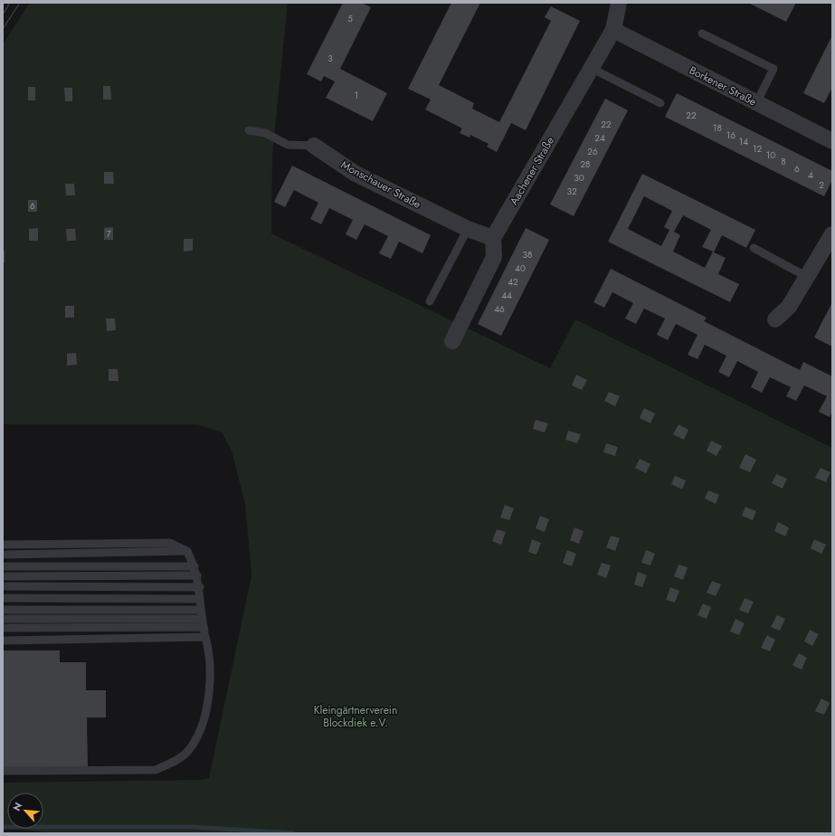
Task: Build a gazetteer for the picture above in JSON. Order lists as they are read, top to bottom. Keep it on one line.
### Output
{"streets":{"street":["Borkener Straße","Aachener Straße","Monschauer Straße"]},"crossings":[["Borkener Straße","Aachener Straße"],["Aachener Straße","Monschauer Straße"]],"parks":["Kleingärtnerverein Blockdiek e.V."],"house_numbers":["5","3","1","22","22","18","16","24","14","12","26","10","8","28","6","4","30","2","32","6","7","38","40","42","44","46"],"north":"top left"}
